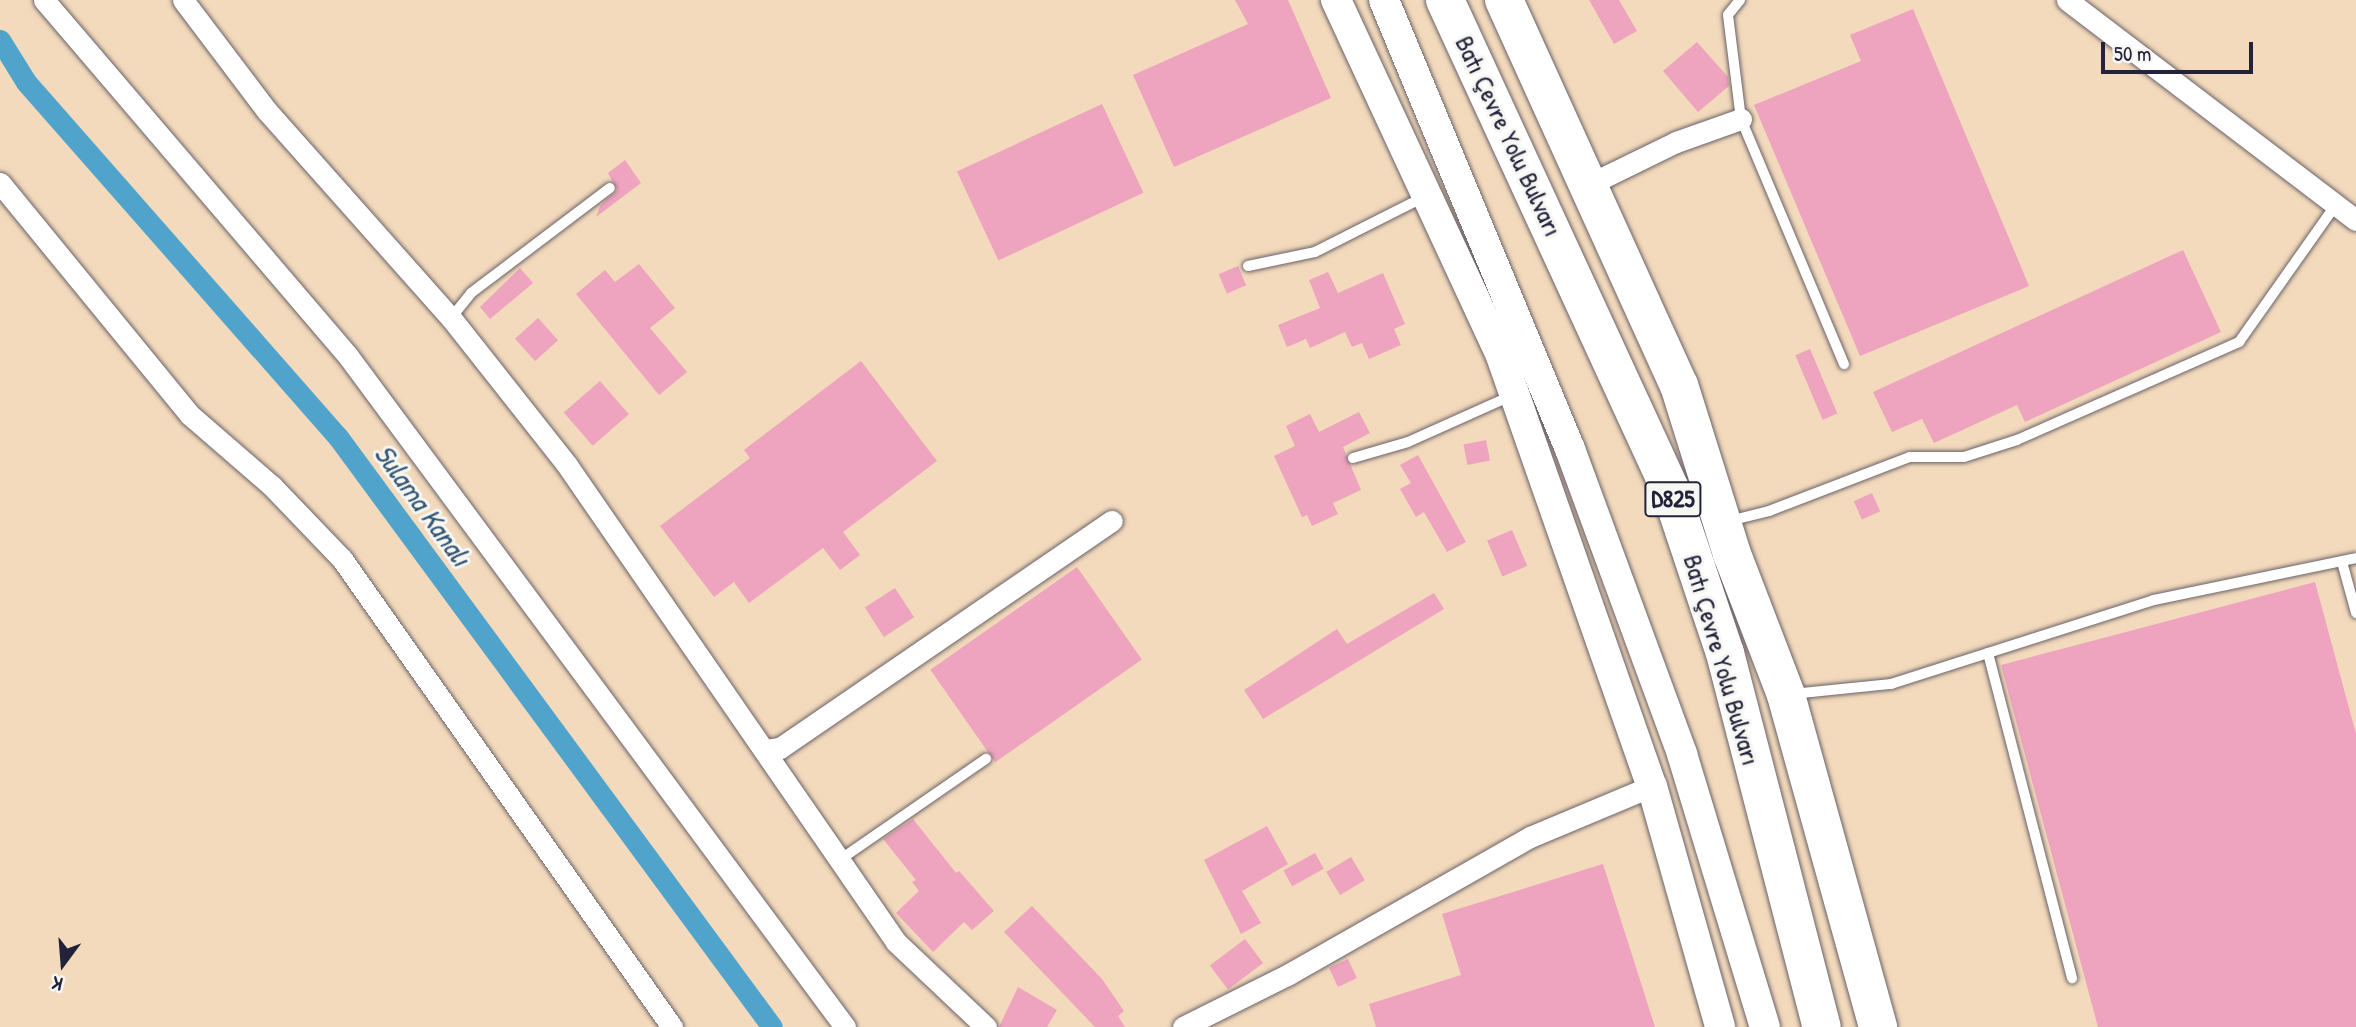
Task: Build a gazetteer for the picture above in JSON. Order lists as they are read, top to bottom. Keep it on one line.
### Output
{"streets":{"highway":["Batı Çevre Yolu Bulvarı","D825"]},"water":["Sulama Kanalı"],"scale_bar":"50 m","north":"bottom"}
